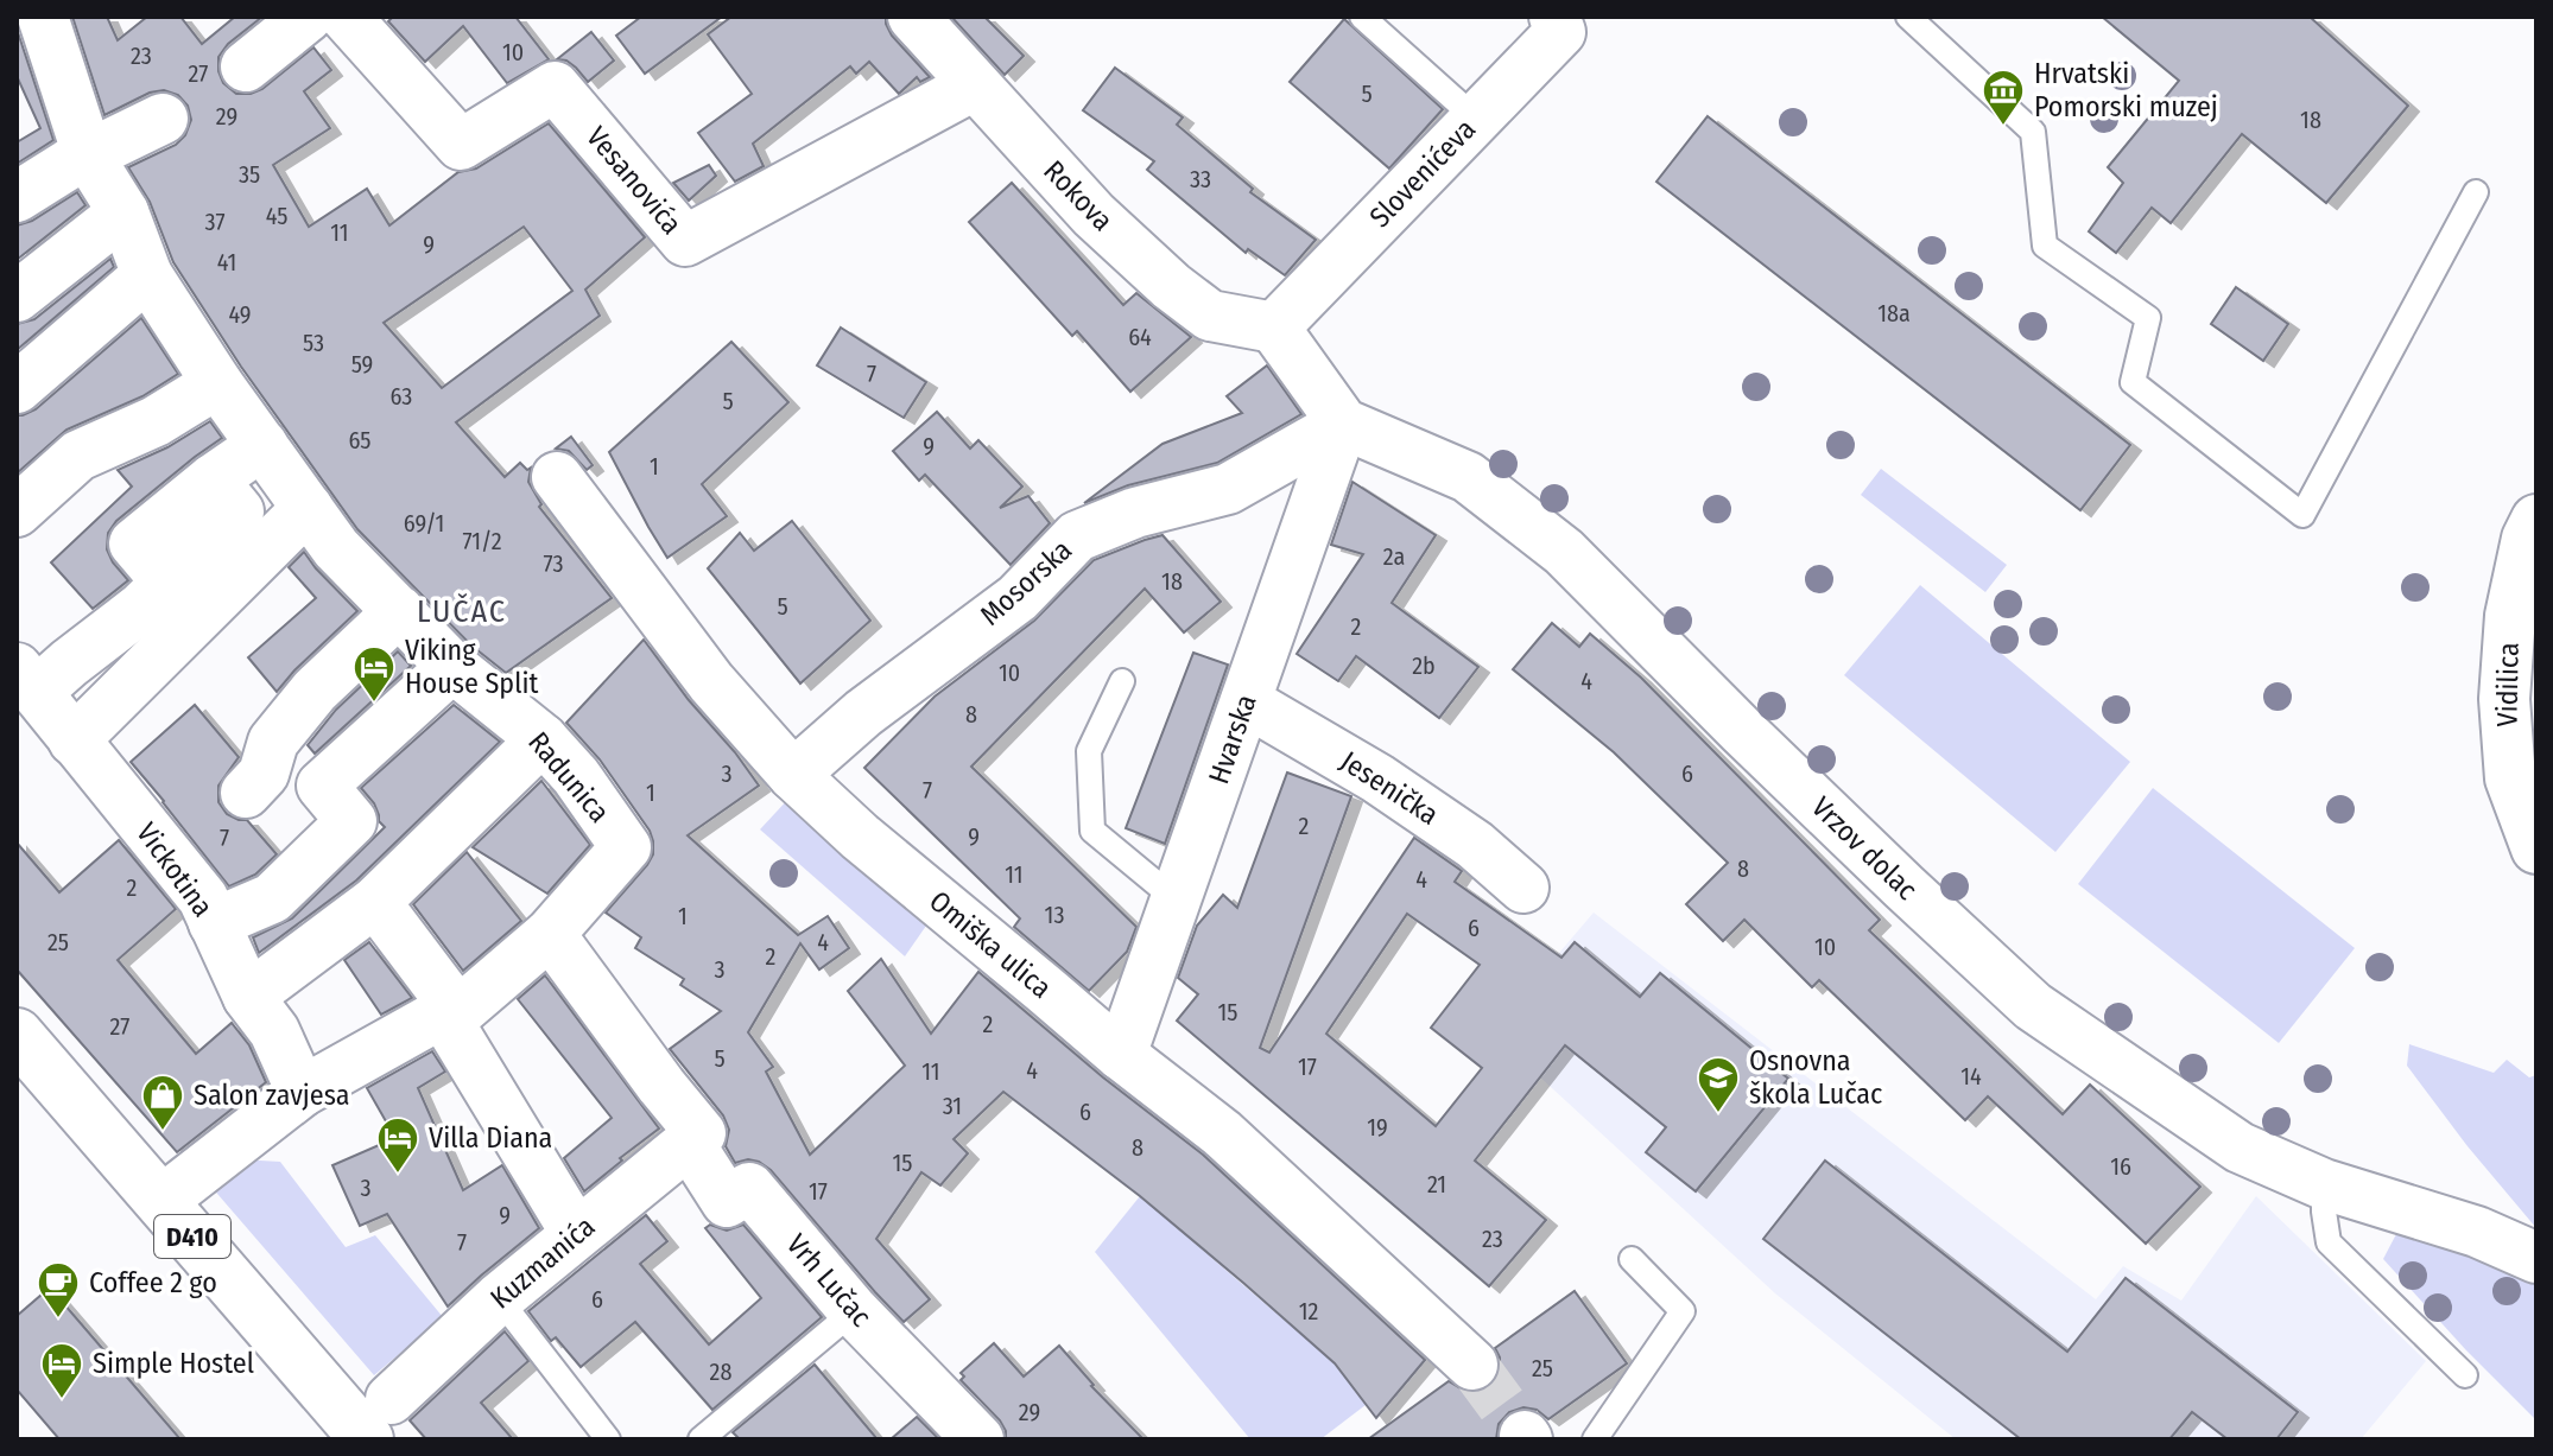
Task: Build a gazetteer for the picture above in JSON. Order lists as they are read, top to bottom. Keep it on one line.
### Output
{"streets":{"main road":["D410"],"street":["Slovenićeva","Vesanovića","Rokova","Mosorska","Vidilica","Hvarska","Radunica","Jesenička","Vrzov dolac","Vickotina","Omiška ulica","Kuzmanića","Vrh Lučac"]},"crossings":[["Slovenićeva","Rokova"],["Vesanovića","Rokova"],["Mosorska","Hvarska"],["Mosorska","Vrzov dolac"],["Mosorska","Omiška ulica"],["Hvarska","Jesenička"],["Hvarska","Vrzov dolac"],["Hvarska","Omiška ulica"],["Radunica","Vrh Lučac"],["D410","Kuzmanića"],["Kuzmanića","Vrh Lučac"]],"districts":["LUČAC"],"places":{"museum":["Hrvatski Pomorski muzej"],"hotel":["Viking House Split","Villa Diana","Simple Hostel"],"school or university":["Osnovna škola Lučac"],"shop":["Salon zavjesa"],"cafe":["Coffee 2 go"]},"house_numbers":["10","23","27","5","29","18","35","33","45","37","11","9","41","18a","49","64","53","59","7","63","5","65","9","1","69/1","71/2","2a","73","18","5","2","2b","10","4","8","3","6","7","1","2","9","7","8","11","4","2","13","1","6","25","4","10","2","3","15","2","27","5","17","4","11","14","31","6","19","8","15","16","21","3","17","9","23","7","6","12","25","28","29"]}
